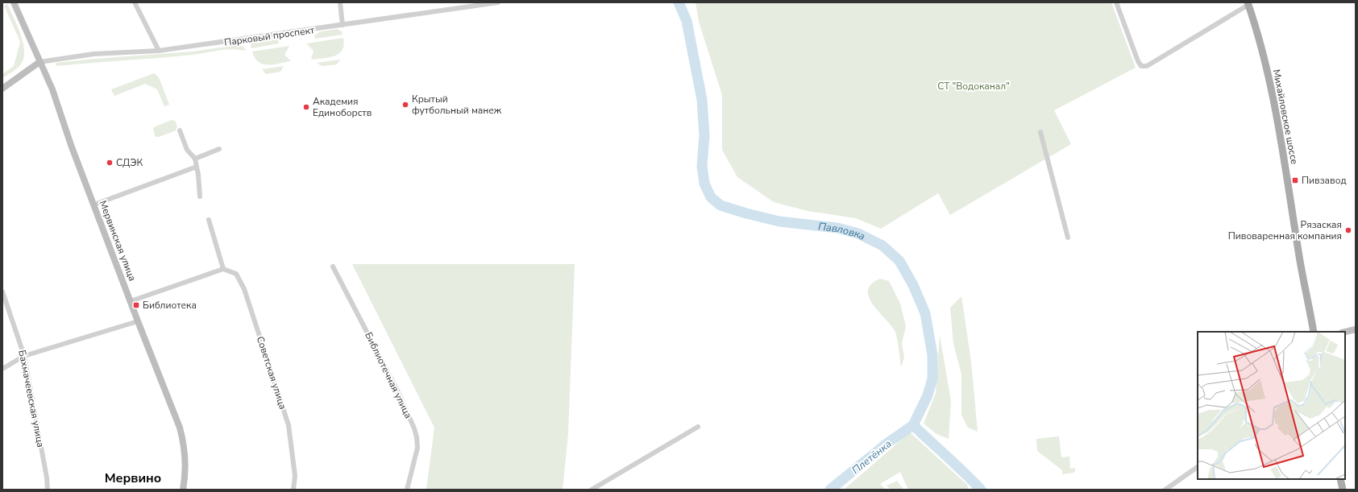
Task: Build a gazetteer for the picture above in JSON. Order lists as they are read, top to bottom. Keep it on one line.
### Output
{"streets":{"main road":["Михайловское шоссе"],"street":["Парковый проспект","Мервинская улица","Советская улица","Библиотечная улица","Бахмачеевская улица"]},"crossings":[["Парковый проспект","Мервинская улица"]],"districts":["Мервино"],"water":["Павловка","Плетёнка"],"parks":["СТ \"Водоканал\""],"places":{"other":["Крытый футбольный манеж","Академия Единоборств","СДЭК","Рязаская Пивоваренная компания"],"transit":["Пивзавод","Библиотека"]}}
